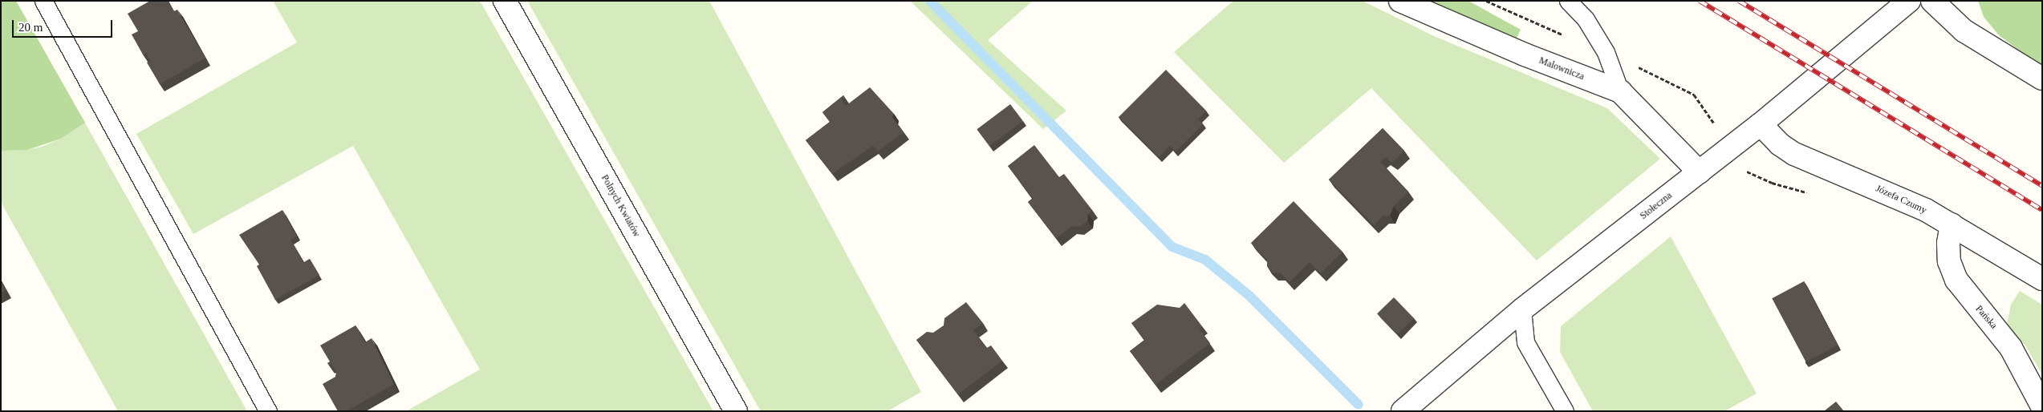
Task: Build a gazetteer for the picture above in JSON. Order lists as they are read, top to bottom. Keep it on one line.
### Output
{"streets":{"street":["Malownicza","Józefa Czumy","Polnych Kwiatów","Stołeczna","Pańska"]},"crossings":[["Malownicza","Stołeczna"],["Józefa Czumy","Stołeczna"],["Józefa Czumy","Pańska"]],"scale_bar":"20 m"}
